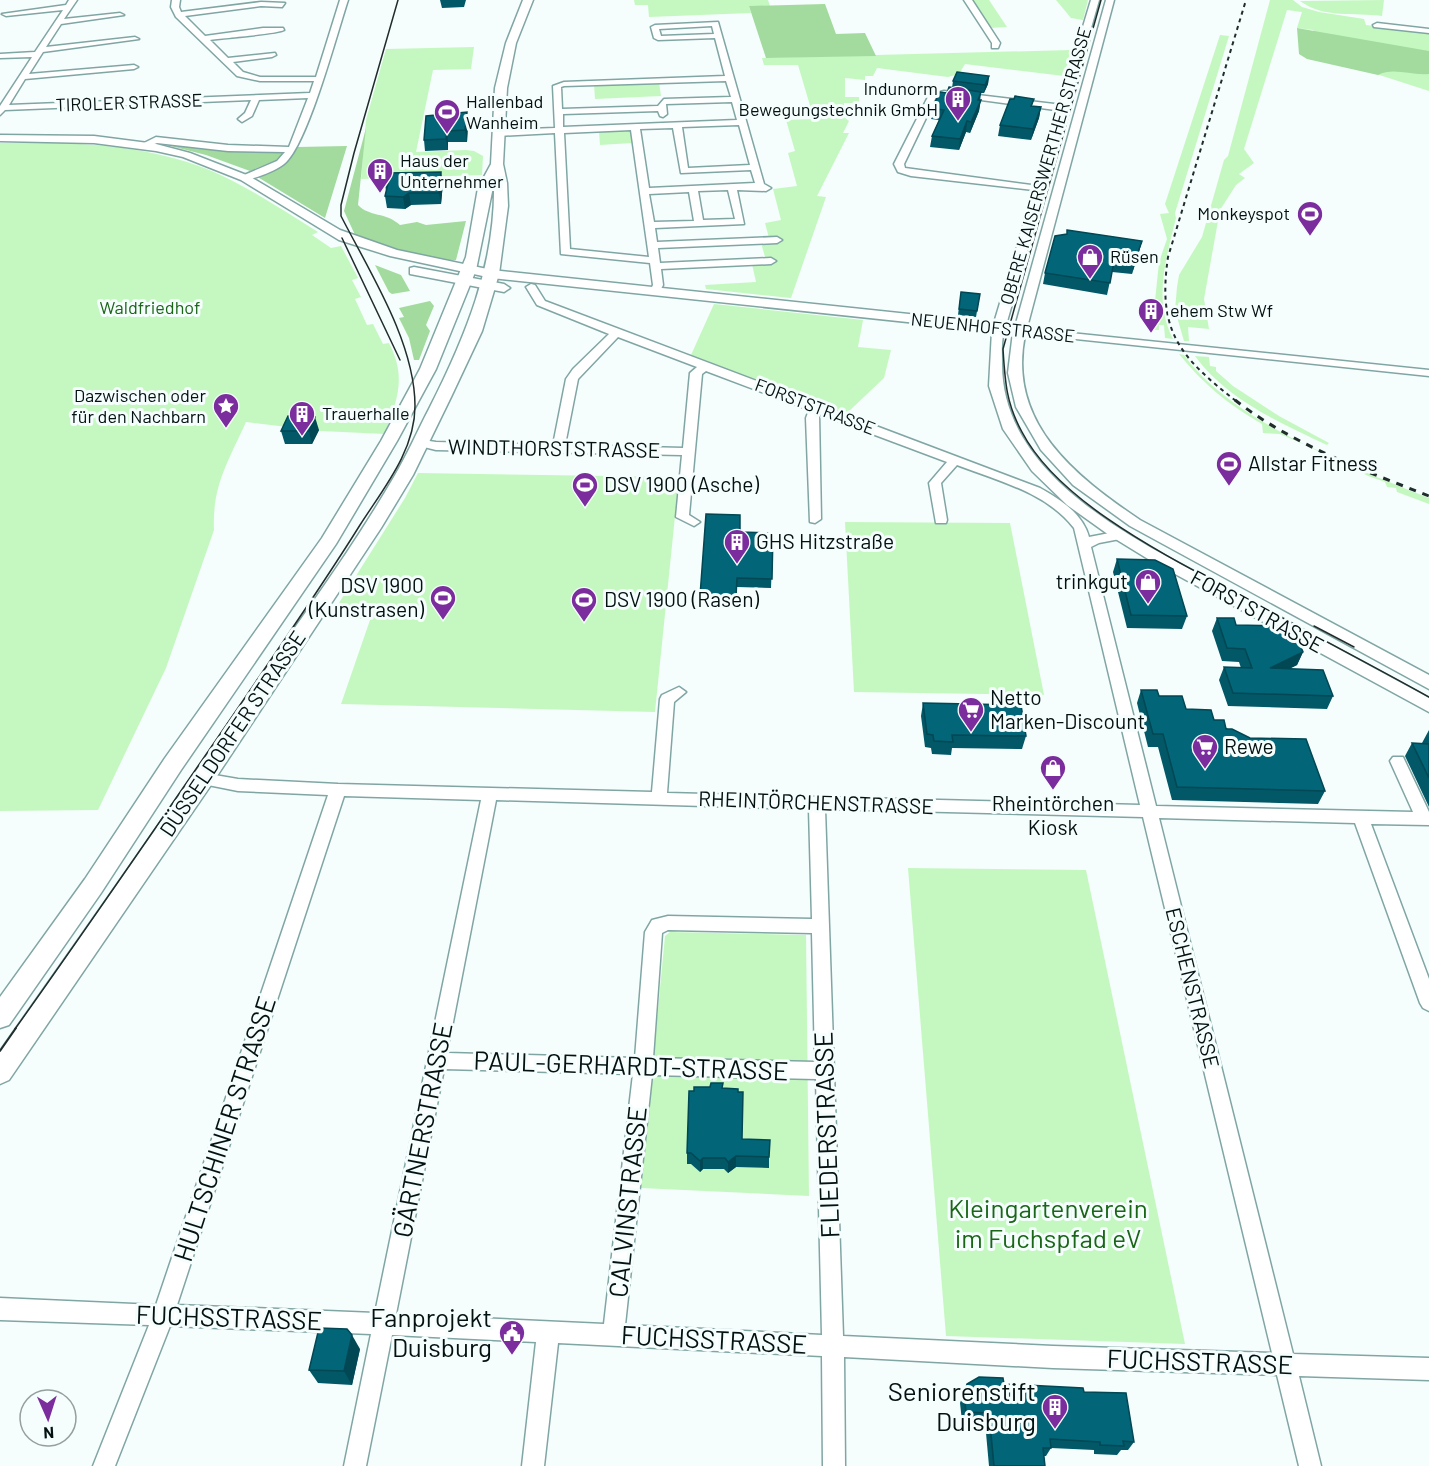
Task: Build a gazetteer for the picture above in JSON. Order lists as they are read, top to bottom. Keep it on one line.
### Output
{"streets":{"main road":["DÜSSELDORFER STRASSE"],"street":["TIROLER STRASSE","OBERE KAISERSWERTHER STRASSE","NEUENHOFSTRASSE","FORSTSTRASSE","WINDTHORSTSTRASSE","RHEINTÖRCHENSTRASSE","ESCHENSTRASSE","PAUL-GERHARDT-STRASSE","HULTSCHINER STRASSE","GÄRTNERSTRASSE","FLIEDERSTRASSE","CALVINSTRASSE","FUCHSSTRASSE"]},"crossings":[["OBERE KAISERSWERTHER STRASSE","NEUENHOFSTRASSE"],["OBERE KAISERSWERTHER STRASSE","FORSTSTRASSE"],["NEUENHOFSTRASSE","FORSTSTRASSE"],["NEUENHOFSTRASSE","DÜSSELDORFER STRASSE"],["FORSTSTRASSE","ESCHENSTRASSE"],["WINDTHORSTSTRASSE","DÜSSELDORFER STRASSE"],["DÜSSELDORFER STRASSE","RHEINTÖRCHENSTRASSE"],["RHEINTÖRCHENSTRASSE","ESCHENSTRASSE"],["RHEINTÖRCHENSTRASSE","HULTSCHINER STRASSE"],["RHEINTÖRCHENSTRASSE","GÄRTNERSTRASSE"],["RHEINTÖRCHENSTRASSE","FLIEDERSTRASSE"],["ESCHENSTRASSE","FUCHSSTRASSE"],["PAUL-GERHARDT-STRASSE","GÄRTNERSTRASSE"],["PAUL-GERHARDT-STRASSE","FLIEDERSTRASSE"],["PAUL-GERHARDT-STRASSE","CALVINSTRASSE"],["HULTSCHINER STRASSE","FUCHSSTRASSE"],["GÄRTNERSTRASSE","FUCHSSTRASSE"],["FLIEDERSTRASSE","CALVINSTRASSE"],["FLIEDERSTRASSE","FUCHSSTRASSE"],["CALVINSTRASSE","FUCHSSTRASSE"]],"parks":["Waldfriedhof","Kleingartenverein im Fuchspfad eV"],"places":{"building":["Indunorm Bewegungstechnik GmbH","Haus der Unternehmer","ehem Stw Wf","Trauerhalle","GHS Hitzstraße","Seniorenstift Duisburg"],"sports":["Hallenbad Wanheim","Monkeyspot","Allstar Fitness","DSV 1900 (Asche)","DSV 1900 (Kunstrasen)","DSV 1900 (Rasen)"],"shop":["Rüsen","trinkgut","Rheintörchen Kiosk"],"place":["Dazwischen oder für den Nachbarn"],"supermarket":["Netto Marken-Discount","Rewe"],"public building":["Fanprojekt Duisburg"]},"north":"bottom"}
